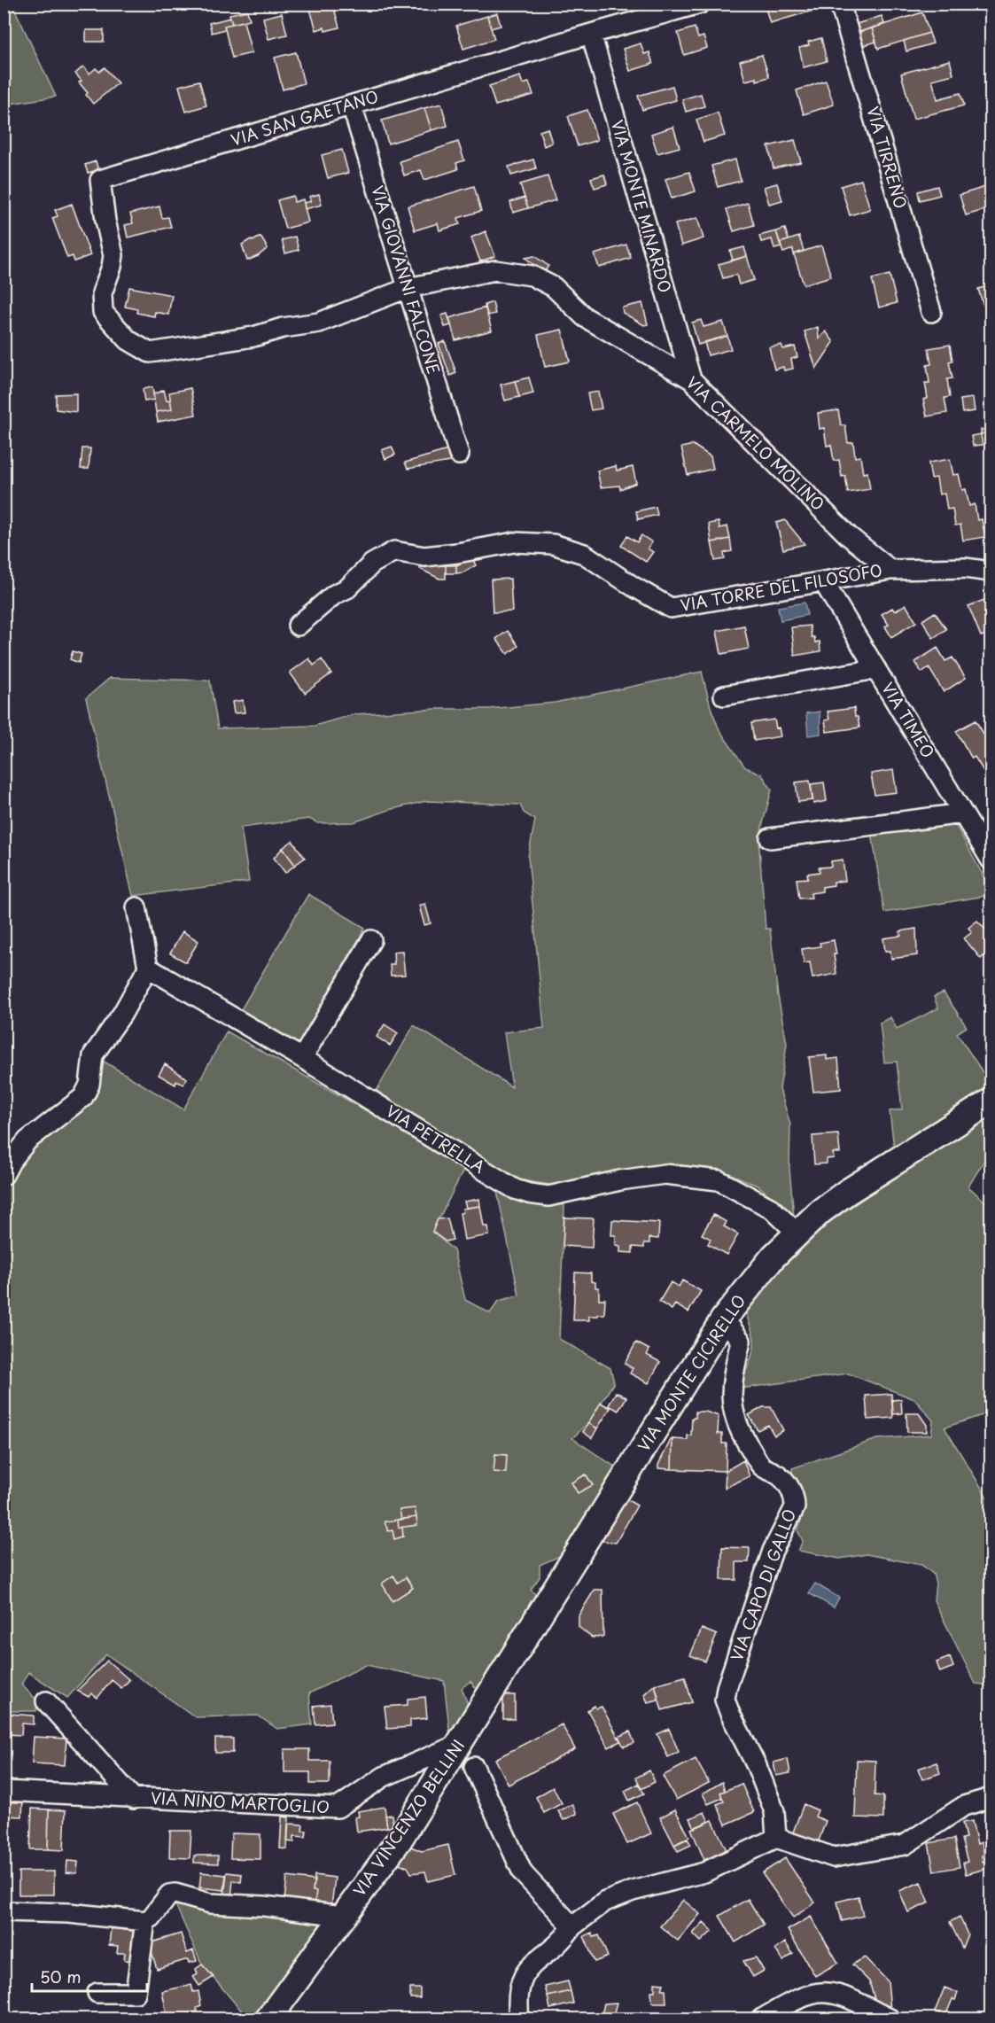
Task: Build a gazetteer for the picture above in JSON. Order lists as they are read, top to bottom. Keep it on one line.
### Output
{"streets":{"street":["VIA SAN GAETANO","VIA TIRRENO","VIA MONTE MINARDO","VIA GIOVANNI FALCONE","VIA CARMELO MOLINO","VIA TORRE DEL FILOSOFO","VIA TIMEO","VIA PETRELLA","VIA MONTE CICIRELLO","VIA CAPO DI GALLO","VIA NINO MARTOGLIO","VIA VINCENZO BELLINI"]},"crossings":[["VIA SAN GAETANO","VIA MONTE MINARDO"],["VIA SAN GAETANO","VIA GIOVANNI FALCONE"],["VIA SAN GAETANO","VIA CARMELO MOLINO"],["VIA MONTE MINARDO","VIA CARMELO MOLINO"],["VIA GIOVANNI FALCONE","VIA CARMELO MOLINO"],["VIA CARMELO MOLINO","VIA TORRE DEL FILOSOFO"],["VIA TORRE DEL FILOSOFO","VIA TIMEO"],["VIA PETRELLA","VIA MONTE CICIRELLO"],["VIA MONTE CICIRELLO","VIA CAPO DI GALLO"],["VIA MONTE CICIRELLO","VIA VINCENZO BELLINI"],["VIA NINO MARTOGLIO","VIA VINCENZO BELLINI"]],"scale_bar":"50 m"}
